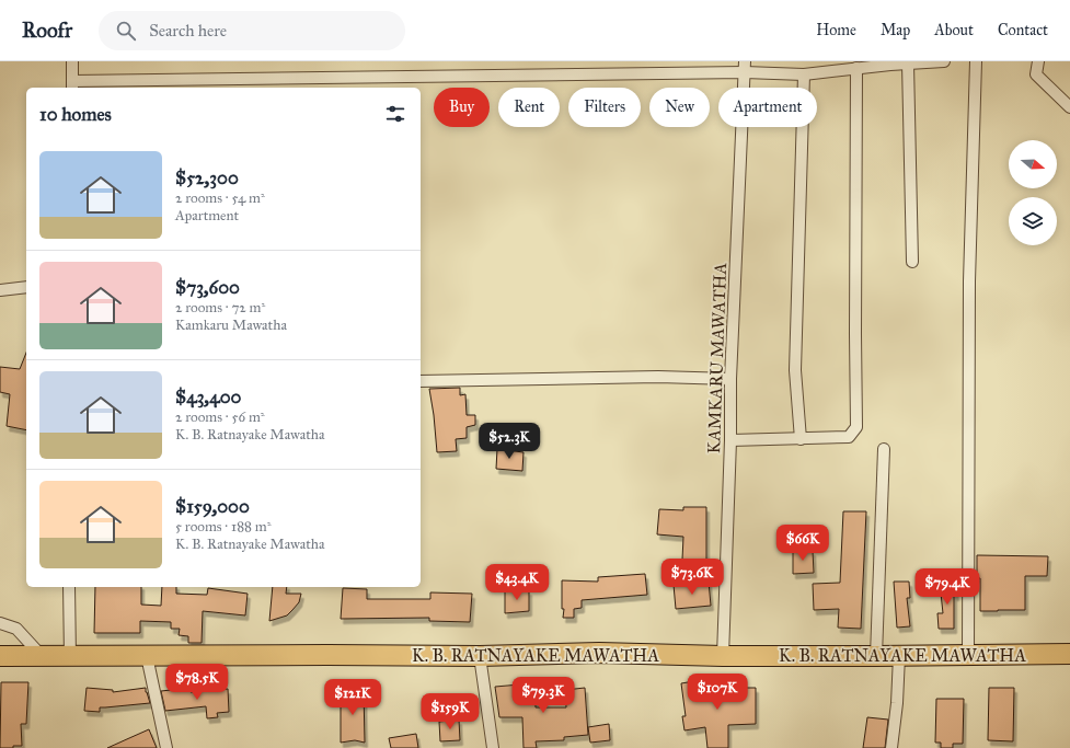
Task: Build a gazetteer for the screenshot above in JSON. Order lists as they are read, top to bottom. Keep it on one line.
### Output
{"streets":{"highway":["K. B. RATNAYAKE MAWATHA"],"street":["KAMKARU MAWATHA"]},"crossings":[["KAMKARU MAWATHA","K. B. RATNAYAKE MAWATHA"]],"north":"right","page":{"header":"Roofr","search":"Search here","nav":["Home","Map","About","Contact"],"chip":["Buy","Rent","Filters","New","Apartment"],"heading":"10 homes","list":[{"name":"$52,300","note":"2 rooms · 54 m² · Apartment"},{"name":"$73,600","note":"2 rooms · 72 m² · Kamkaru Mawatha"},{"name":"$43,400","note":"2 rooms · 56 m² · K. B. Ratnayake Mawatha"},{"name":"$159,000","note":"5 rooms · 188 m² · K. B. Ratnayake Mawatha"}],"price":["$52.3K","$66K","$73.6K","$43.4K","$79.4K","$78.5K","$107K","$79.3K","$121K","$159K"]}}
